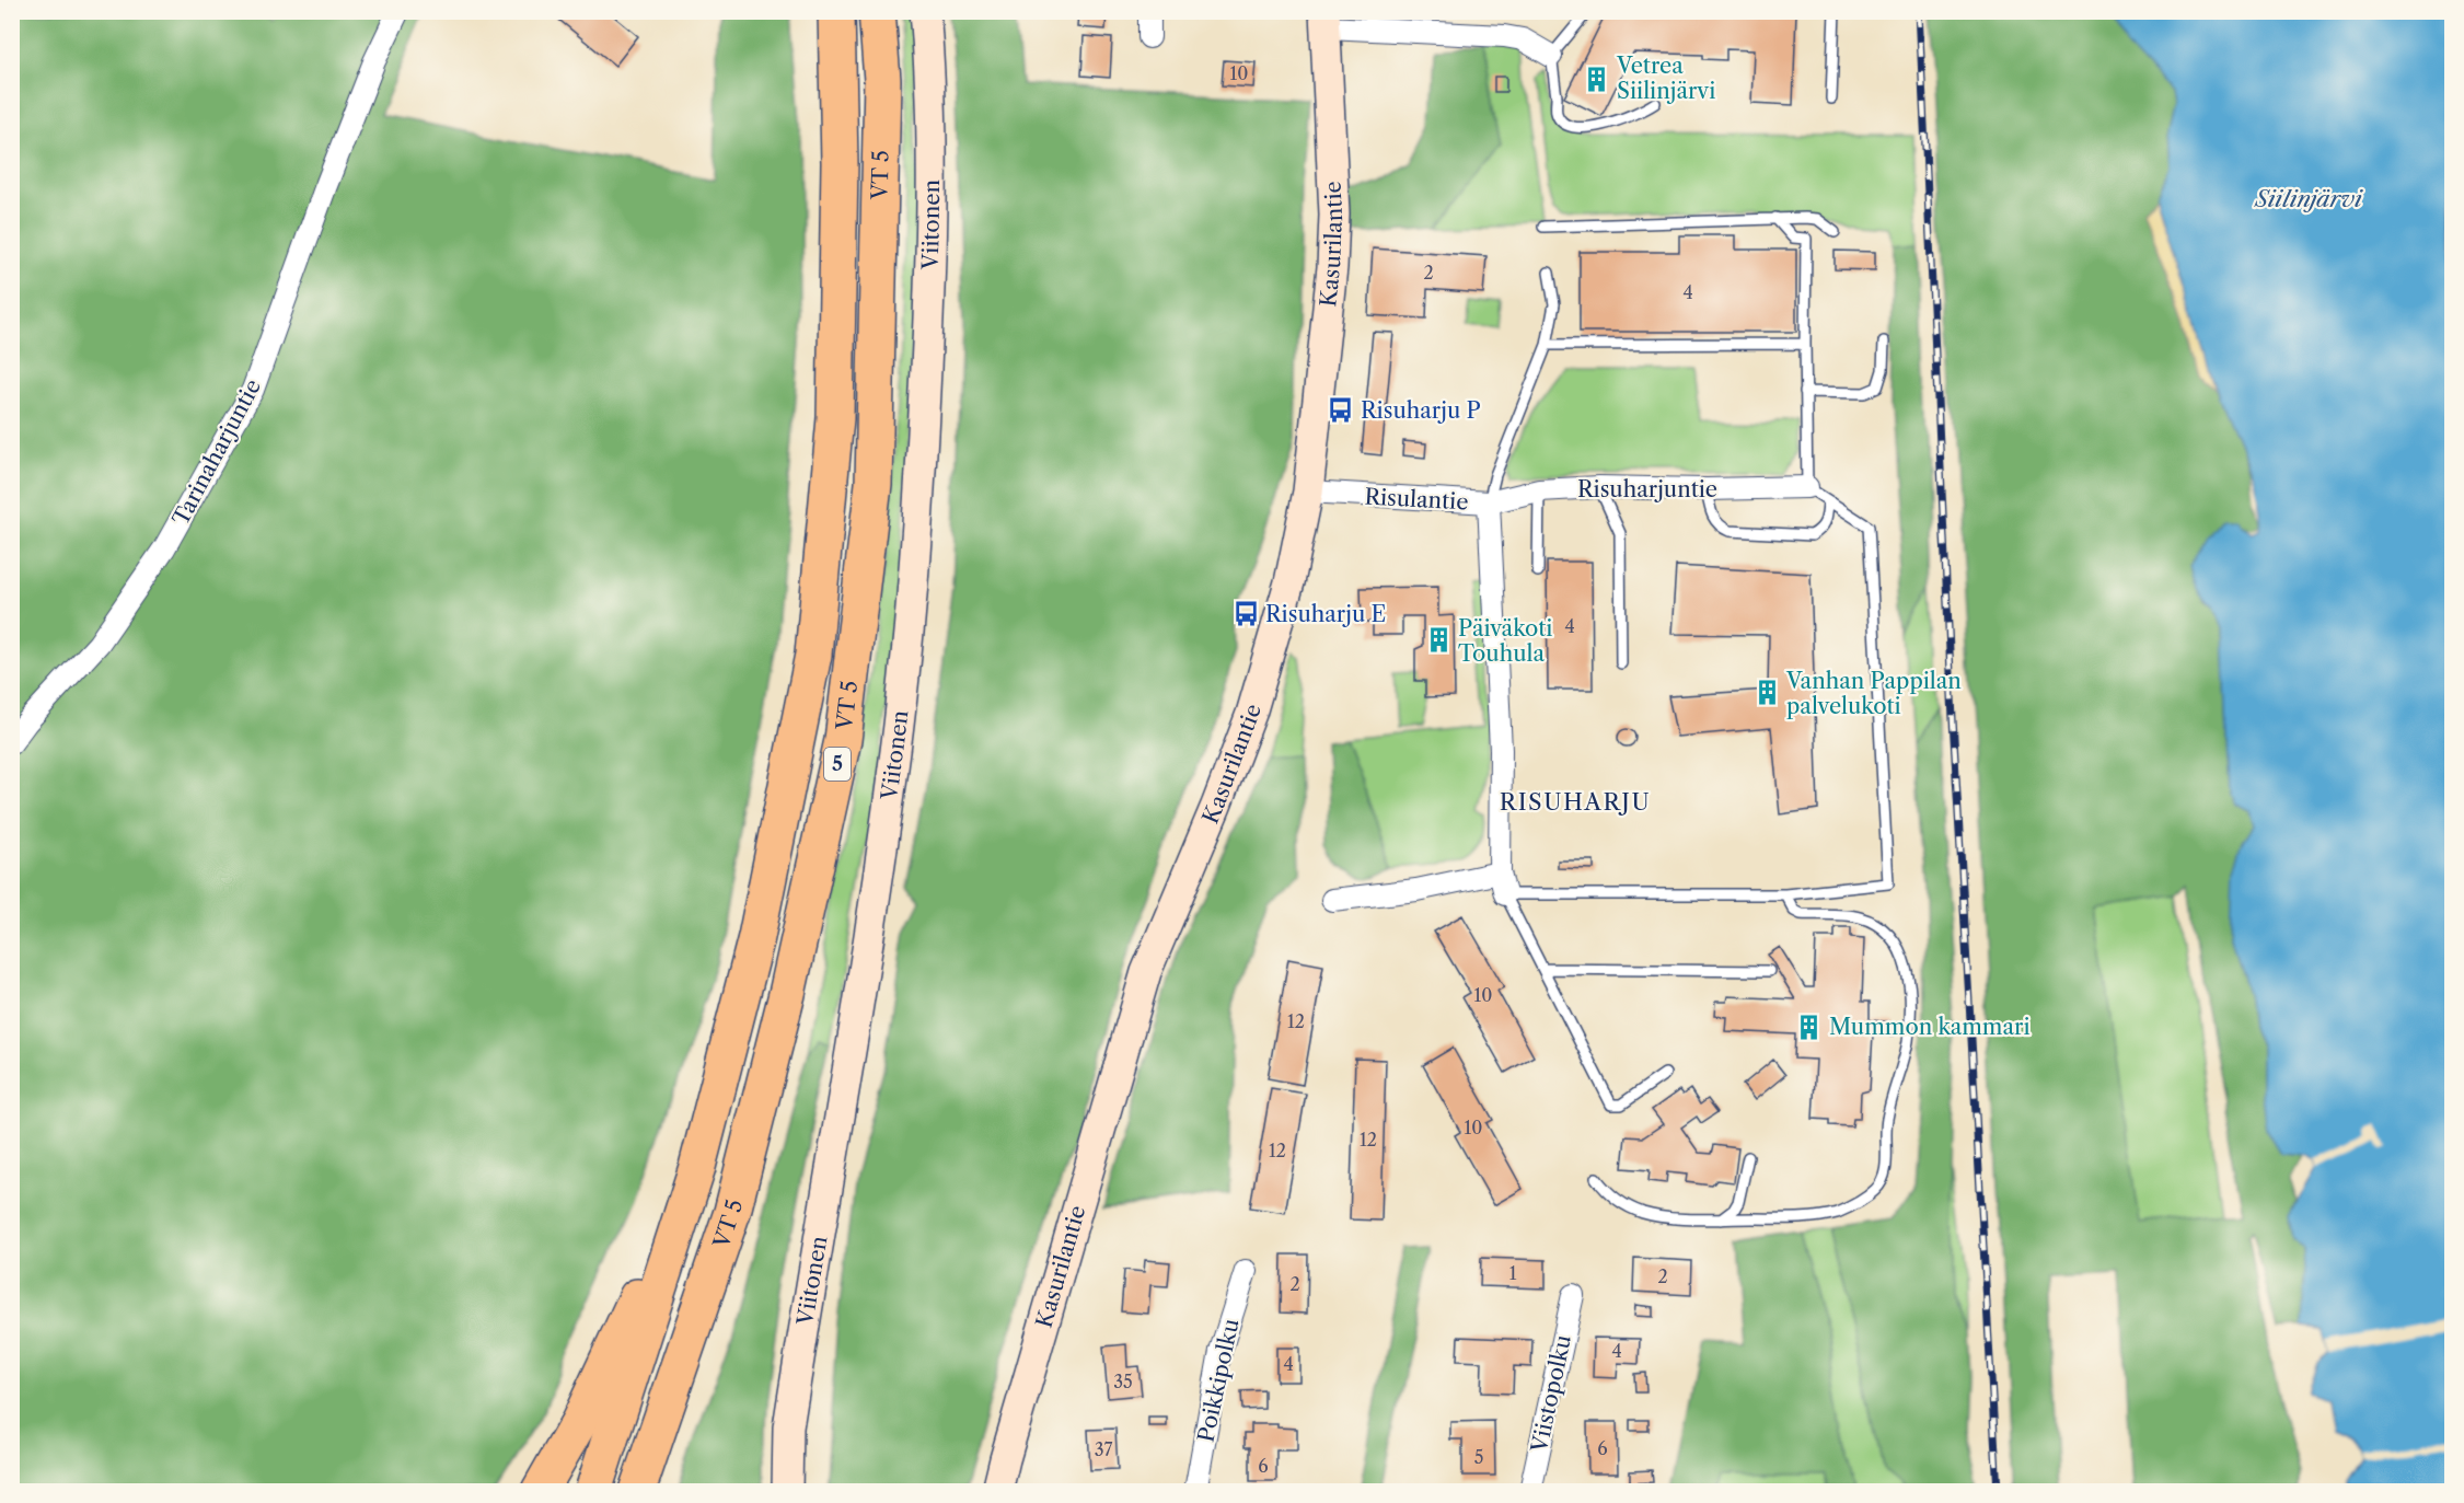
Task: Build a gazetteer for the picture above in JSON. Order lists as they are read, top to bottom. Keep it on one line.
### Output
{"streets":{"highway":["VT 5","5"],"street":["Viitonen","Kasurilantie","Tarinaharjuntie","Risuharjuntie","Risulantie","Poikkipolku","Viistopolku"]},"crossings":[["Kasurilantie","Risulantie"],["Risuharjuntie","Risulantie"]],"districts":["RISUHARJU"],"water":["Siilinjärvi"],"places":{"building":["Vetrea Siilinjärvi","Päiväkoti Touhula","Vanhan Pappilan palvelukoti","Mummon kammari"],"bus stop":["Risuharju P","Risuharju E"]},"house_numbers":["10","2","4","4","10","12","10","12","12","1","2","2","4","4","35","6","37","5","6"]}
